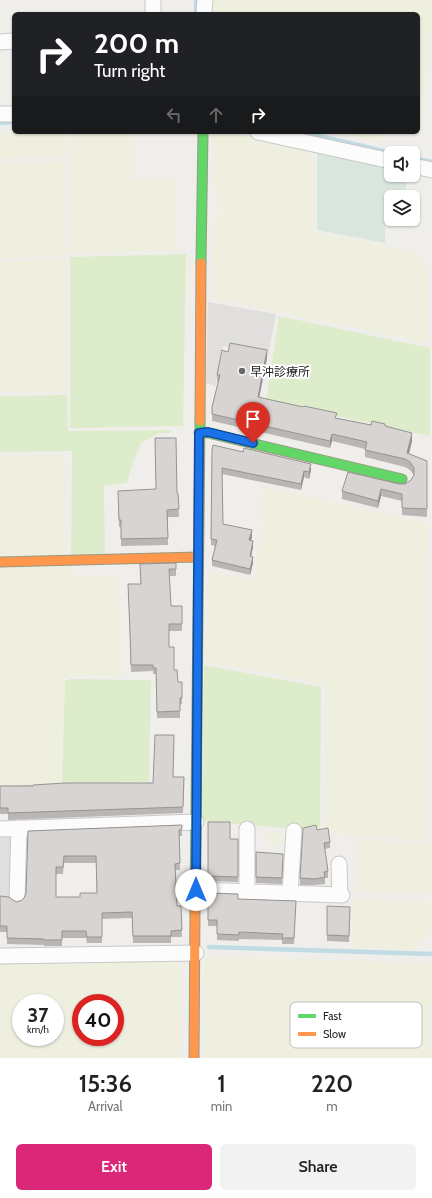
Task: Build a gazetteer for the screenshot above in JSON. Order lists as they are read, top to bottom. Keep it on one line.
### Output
{"places":["早沖診療所"],"legend":["Fast","Slow"],"page":{"turn":["200 m","Turn right"],"speed":"37 km/h","limit":"40","eta":["15:36","Arrival","1","min","220","m"],"buttons":["Exit","Share"]}}
